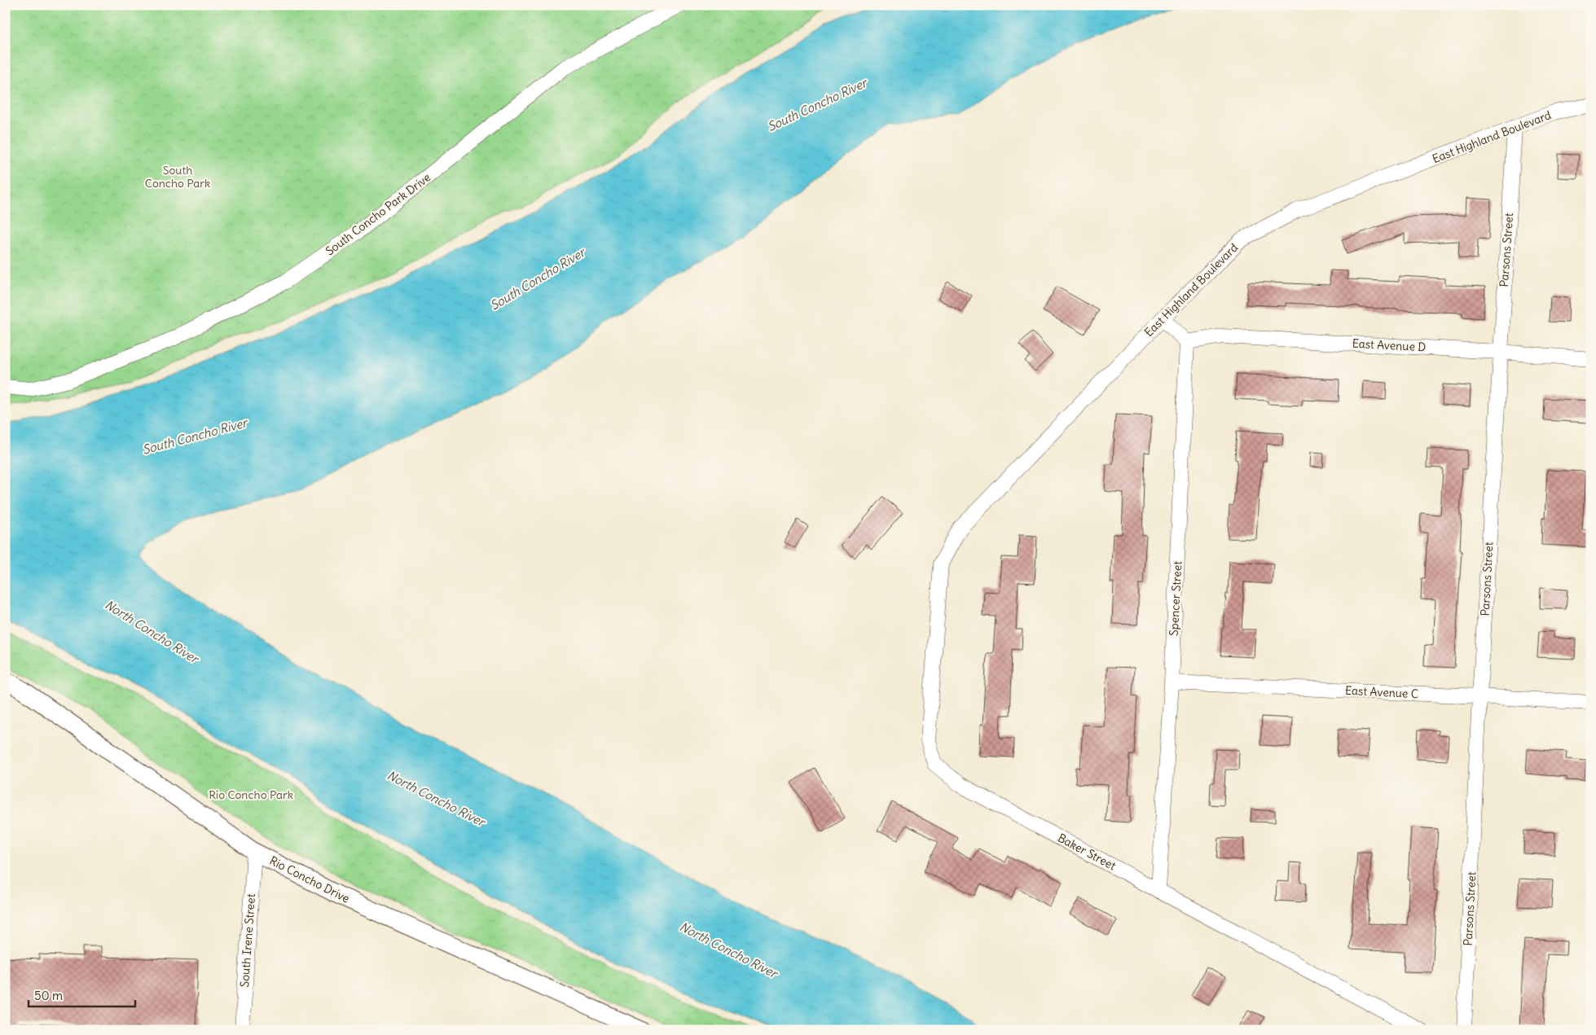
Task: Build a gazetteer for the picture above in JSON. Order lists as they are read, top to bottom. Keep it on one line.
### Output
{"streets":{"street":["East Highland Boulevard","South Concho Park Drive","Parsons Street","East Avenue D","Spencer Street","East Avenue C","Baker Street","Rio Concho Drive","South Irene Street"]},"crossings":[["East Highland Boulevard","Parsons Street"],["East Highland Boulevard","Baker Street"],["Parsons Street","East Avenue D"],["Parsons Street","East Avenue C"],["East Avenue D","Spencer Street"],["Spencer Street","East Avenue C"],["Spencer Street","Baker Street"],["Rio Concho Drive","South Irene Street"]],"water":["South Concho River","North Concho River"],"parks":["South Concho Park","Rio Concho Park"],"scale_bar":"50 m"}
